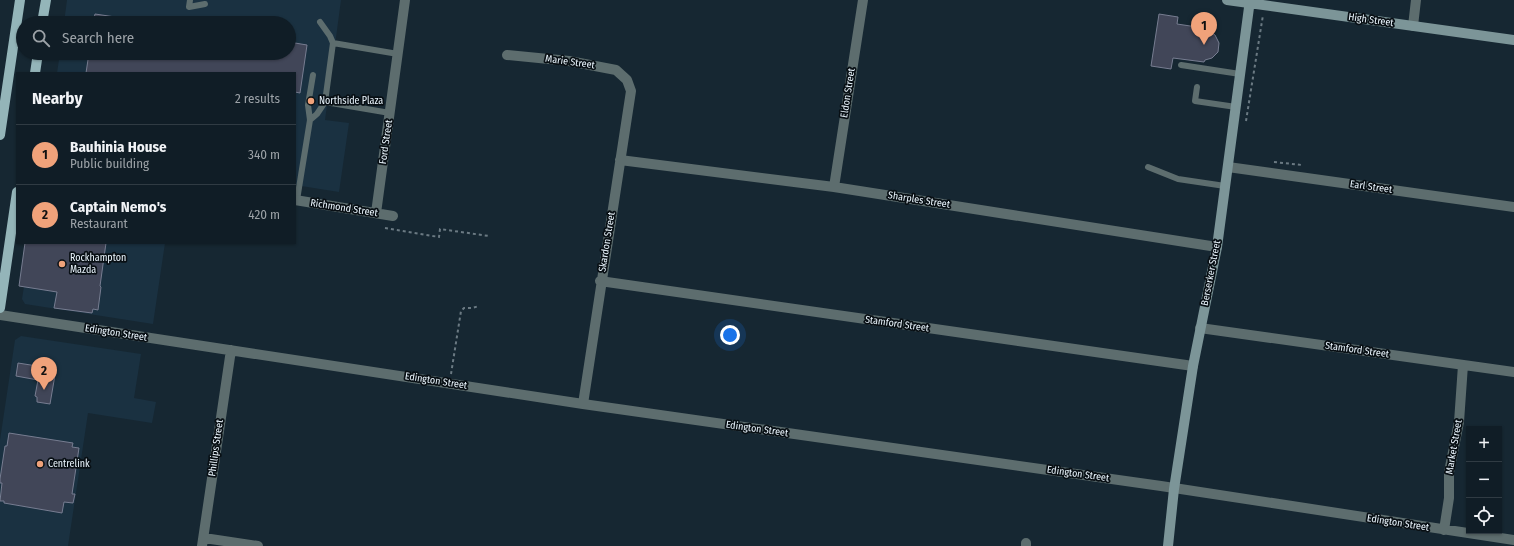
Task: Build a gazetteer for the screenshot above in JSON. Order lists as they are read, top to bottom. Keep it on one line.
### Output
{"streets":{"street":["High Street","Marie Street","Eldon Street","Ford Street","Earl Street","Sharples Street","Richmond Street","Skardon Street","Berserker Street","Stamford Street","Edington Street","Market Street","Phillips Street"]},"crossings":[["High Street","Berserker Street"],["Marie Street","Skardon Street"],["Eldon Street","Sharples Street"],["Ford Street","Richmond Street"],["Earl Street","Berserker Street"],["Sharples Street","Skardon Street"],["Sharples Street","Berserker Street"],["Skardon Street","Stamford Street"],["Skardon Street","Edington Street"],["Berserker Street","Stamford Street"],["Berserker Street","Edington Street"],["Stamford Street","Market Street"],["Edington Street","Market Street"],["Edington Street","Phillips Street"]],"places":["Northside Plaza","Rockhampton Mazda","Centrelink"],"page":{"pins":["1","2"],"search":"Search here","heading":["Nearby","2 results"],"list":[{"mark":"1","name":"Bauhinia House","note":"Public building","value":"340 m"},{"mark":"2","name":"Captain Nemo's","note":"Restaurant","value":"420 m"}],"map_buttons":["+","−"]}}
